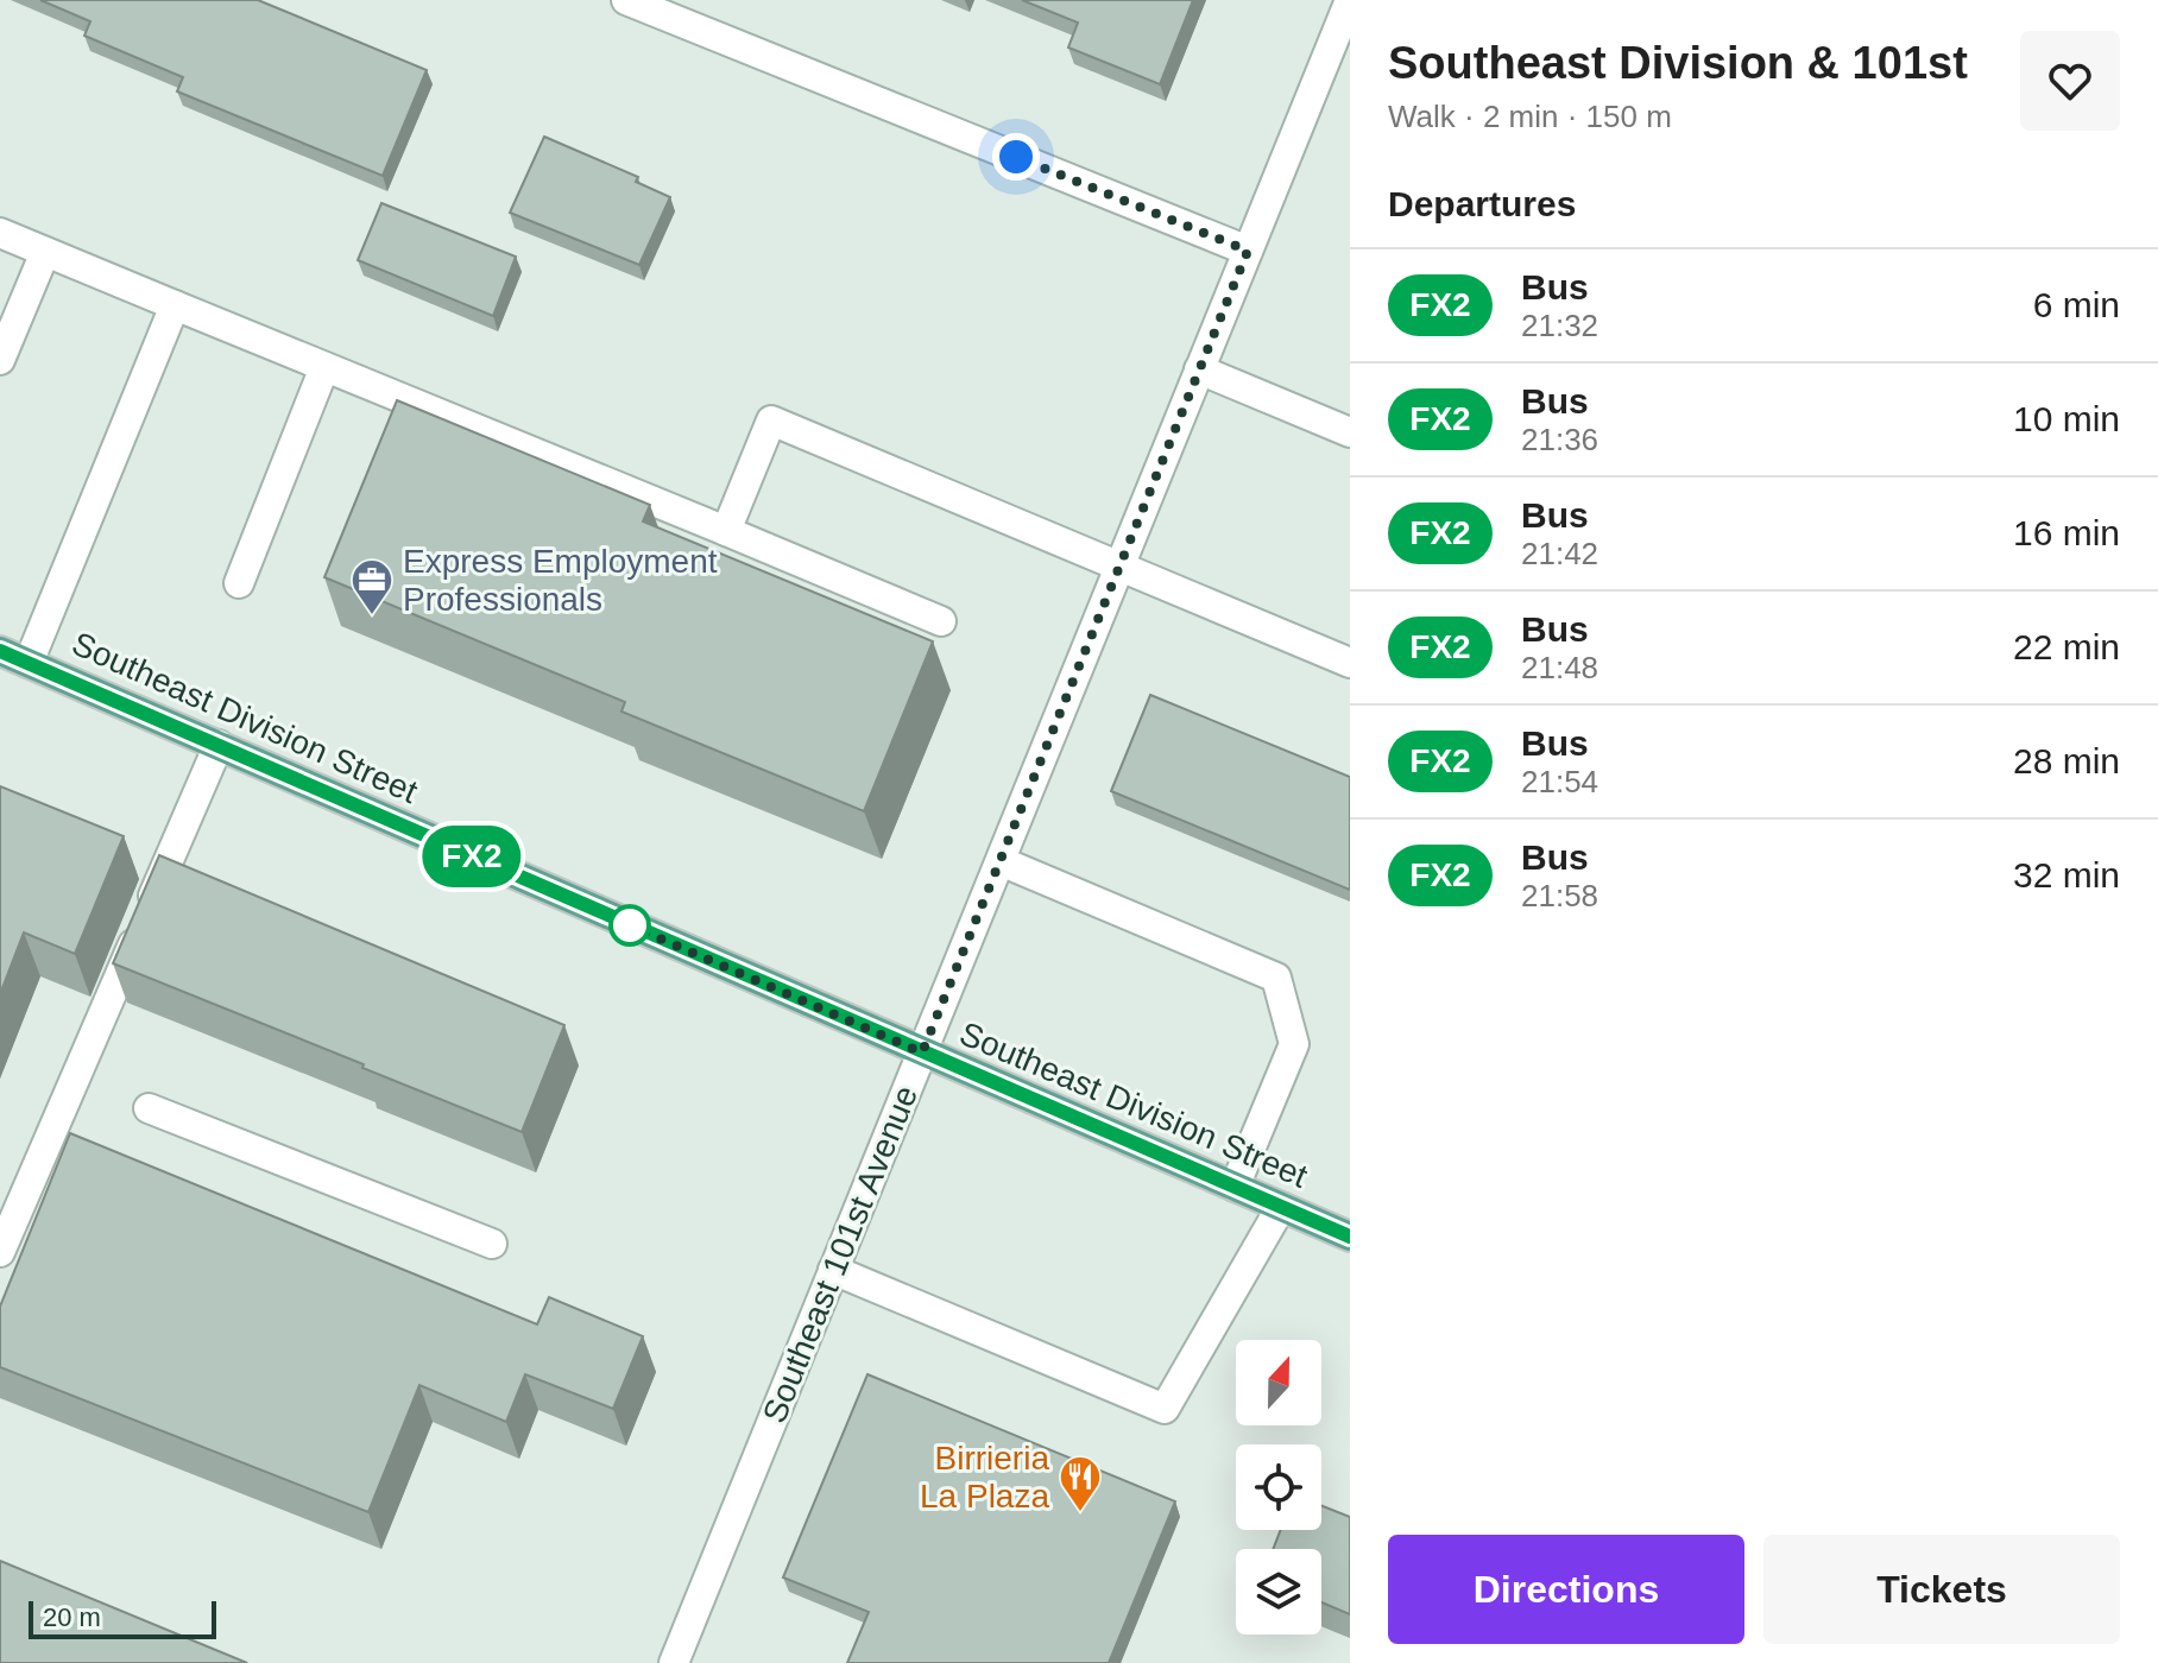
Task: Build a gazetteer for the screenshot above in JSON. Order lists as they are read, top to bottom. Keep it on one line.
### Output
{"streets":{"main road":["Southeast Division Street"],"street":["Southeast 101st Avenue"]},"crossings":[["Southeast Division Street","Southeast 101st Avenue"]],"places":{"office":["Express Employment Professionals"],"restaurant":["Birrieria La Plaza"]},"lines":["bus line FX2"],"scale_bar":"20 m","north":"top","page":{"on_map":"FX2","heading":[["Southeast Division & 101st","Walk · 2 min · 150 m"],"Departures"],"list":[{"mark":"FX2","name":"Bus","note":"21:32","value":"6 min"},{"mark":"FX2","name":"Bus","note":"21:36","value":"10 min"},{"mark":"FX2","name":"Bus","note":"21:42","value":"16 min"},{"mark":"FX2","name":"Bus","note":"21:48","value":"22 min"},{"mark":"FX2","name":"Bus","note":"21:54","value":"28 min"},{"mark":"FX2","name":"Bus","note":"21:58","value":"32 min"}],"buttons":["Directions","Tickets"],"scale":"20 m"}}
